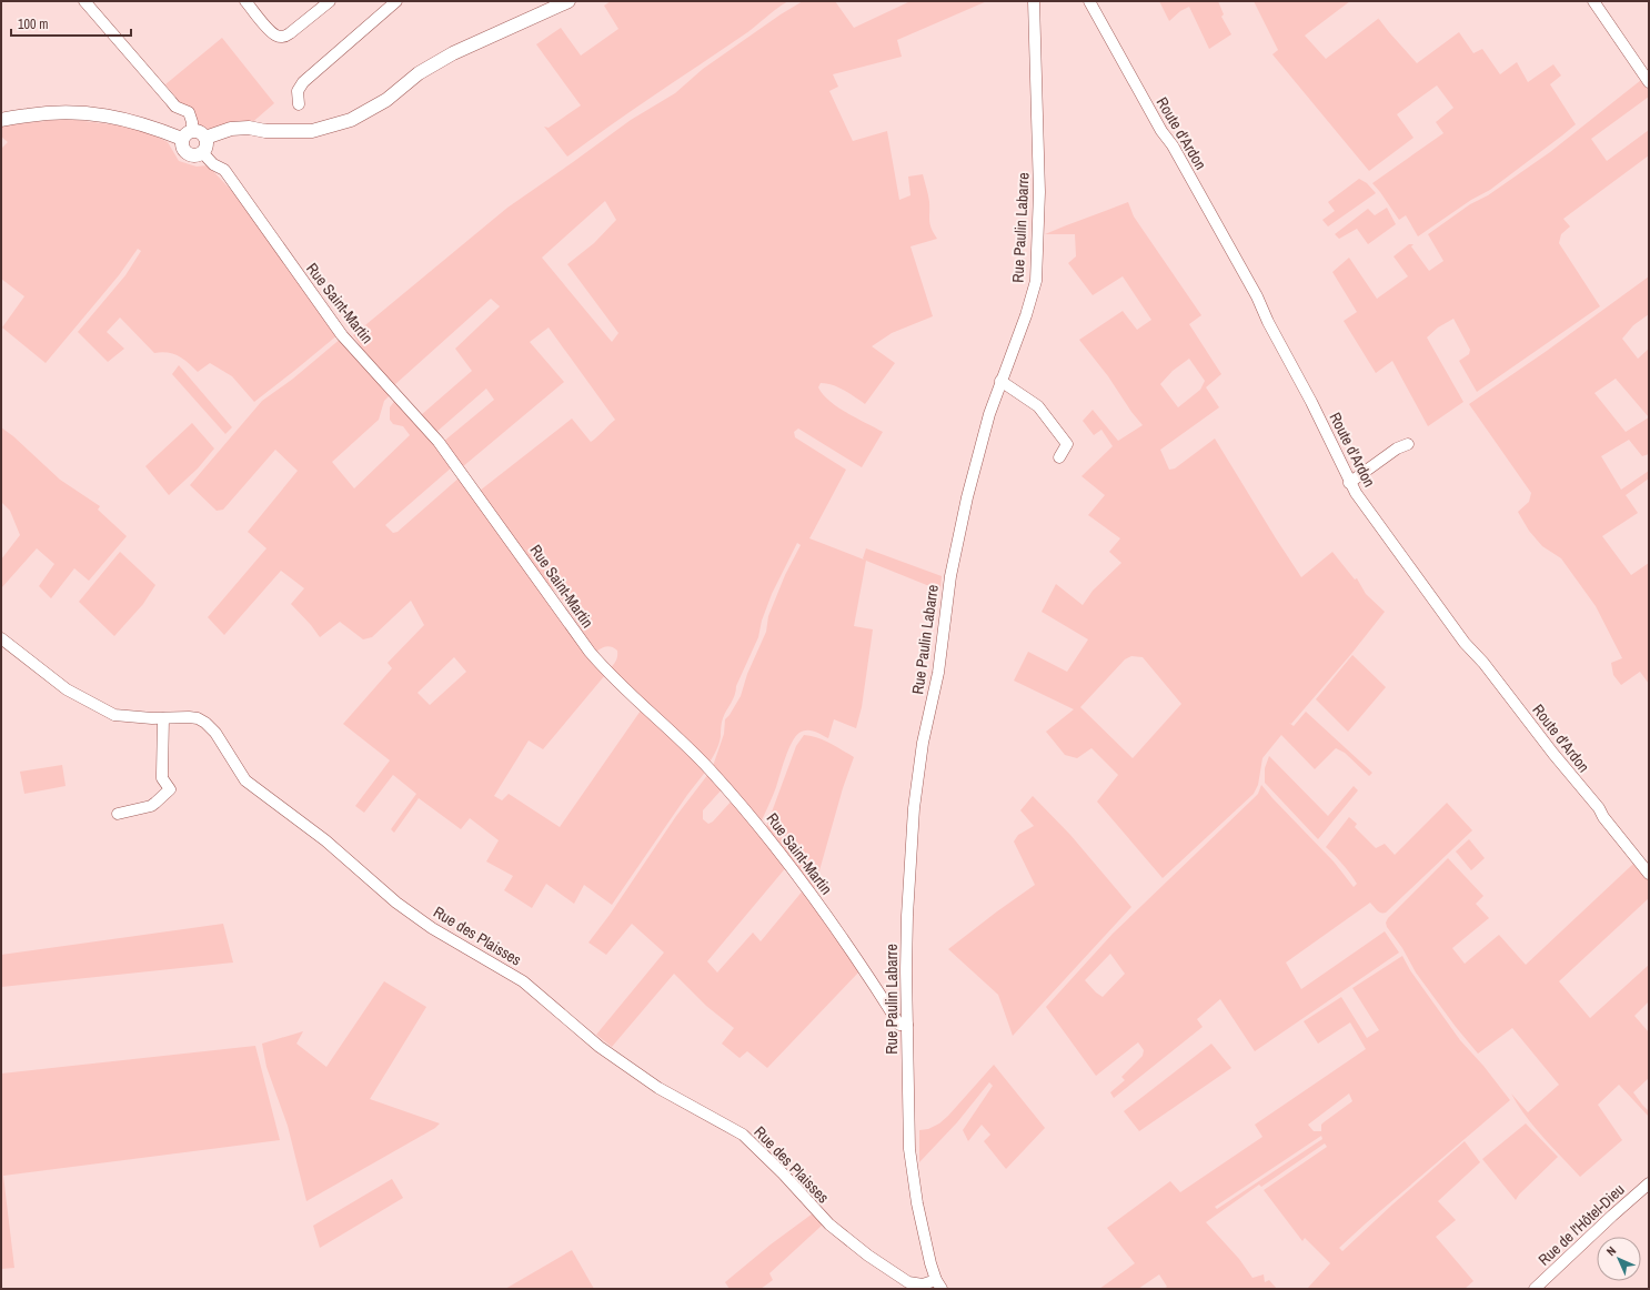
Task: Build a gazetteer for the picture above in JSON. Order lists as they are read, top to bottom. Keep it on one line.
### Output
{"streets":{"street":["Route d'Ardon","Rue Paulin Labarre","Rue Saint-Martin","Rue des Plaisses","Rue de l'Hôtel-Dieu"]},"crossings":[["Rue Paulin Labarre","Rue Saint-Martin"],["Rue Paulin Labarre","Rue des Plaisses"]],"scale_bar":"100 m","north":"top left"}
